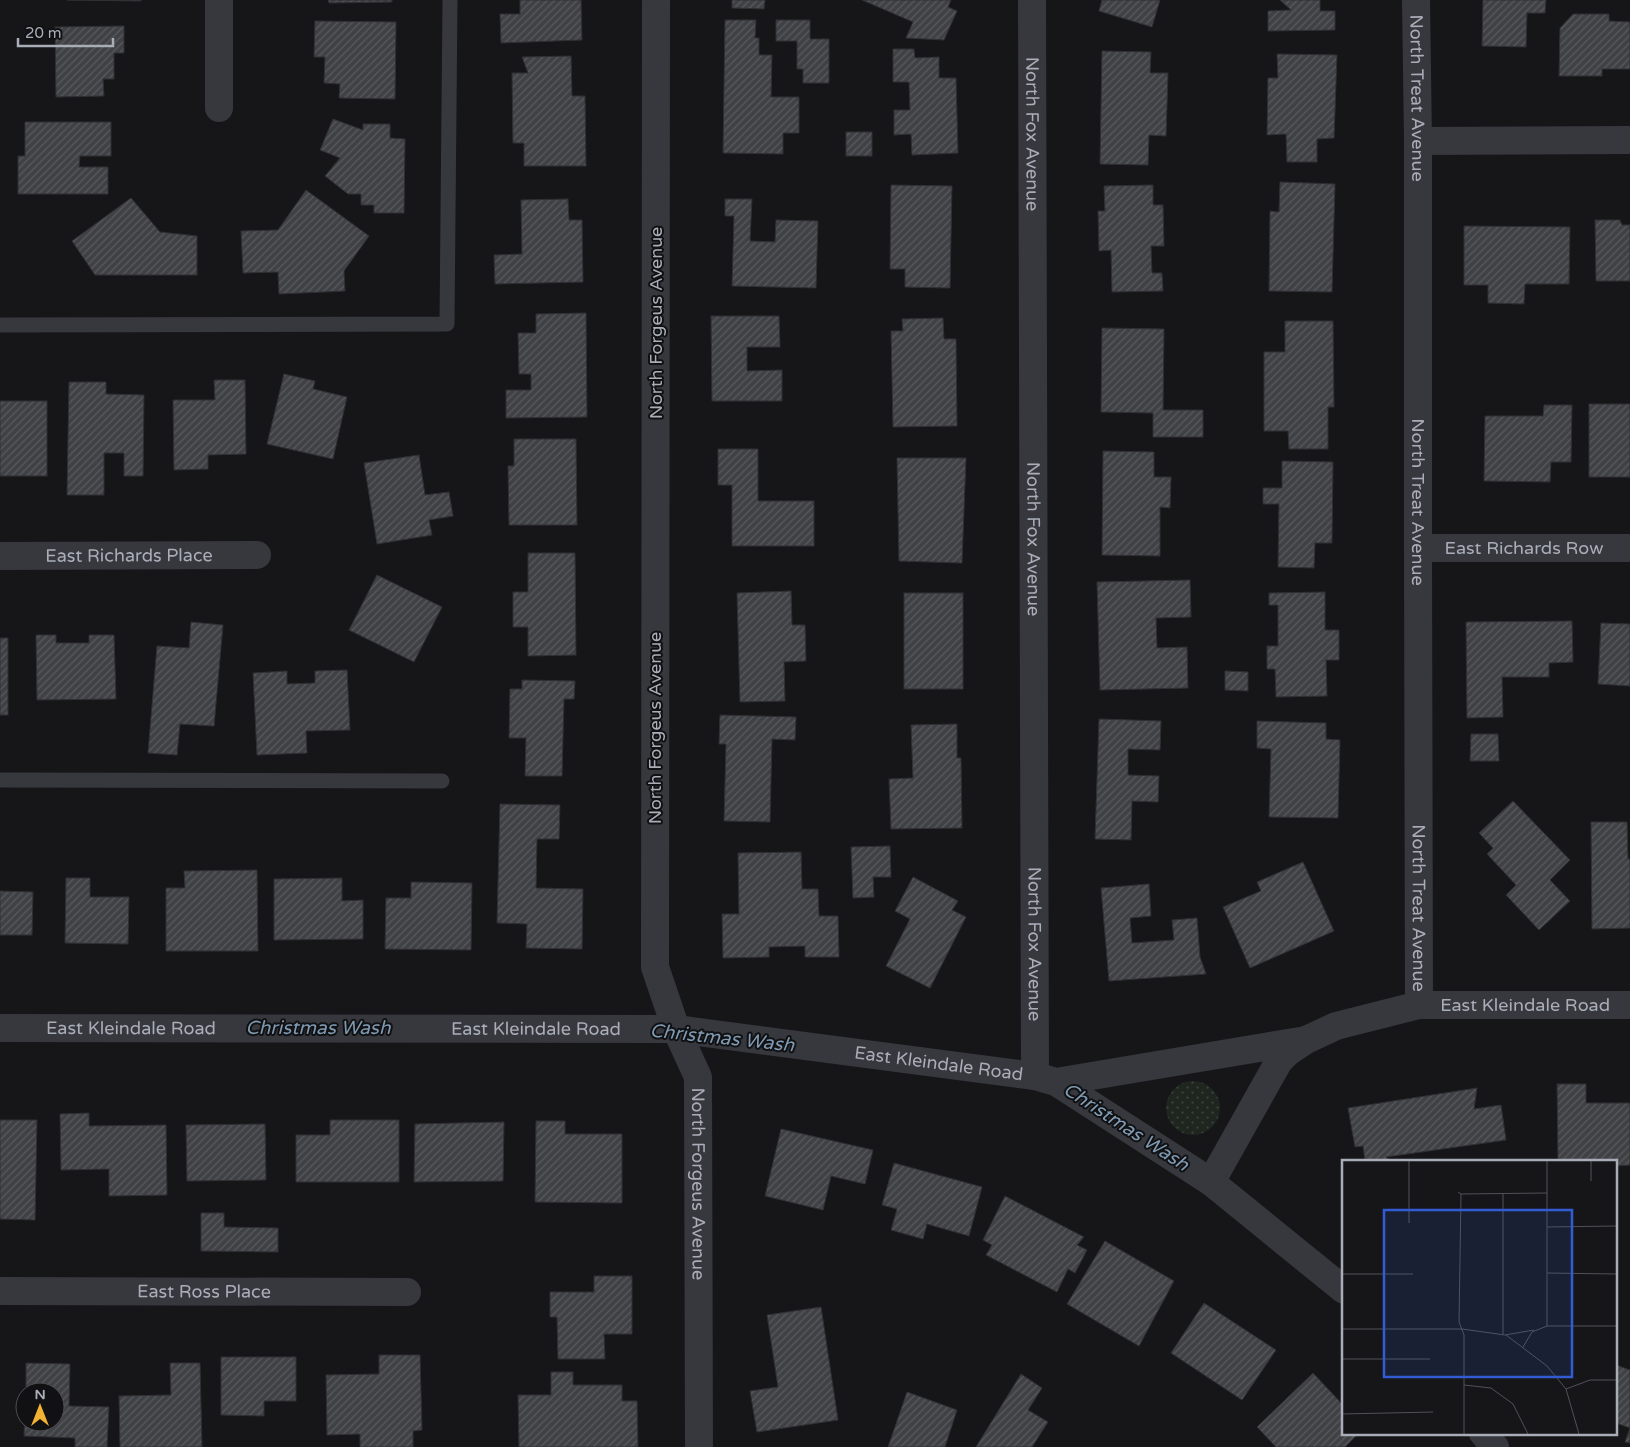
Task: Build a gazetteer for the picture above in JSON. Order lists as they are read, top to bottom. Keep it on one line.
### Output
{"streets":{"street":["North Treat Avenue","North Fox Avenue","North Forgeus Avenue","East Richards Row","East Richards Place","East Kleindale Road","East Ross Place"]},"crossings":[["North Treat Avenue","East Richards Row"],["North Treat Avenue","East Kleindale Road"],["North Fox Avenue","East Kleindale Road"],["North Forgeus Avenue","East Kleindale Road"]],"water":["Christmas Wash"],"scale_bar":"20 m","north":"top"}
